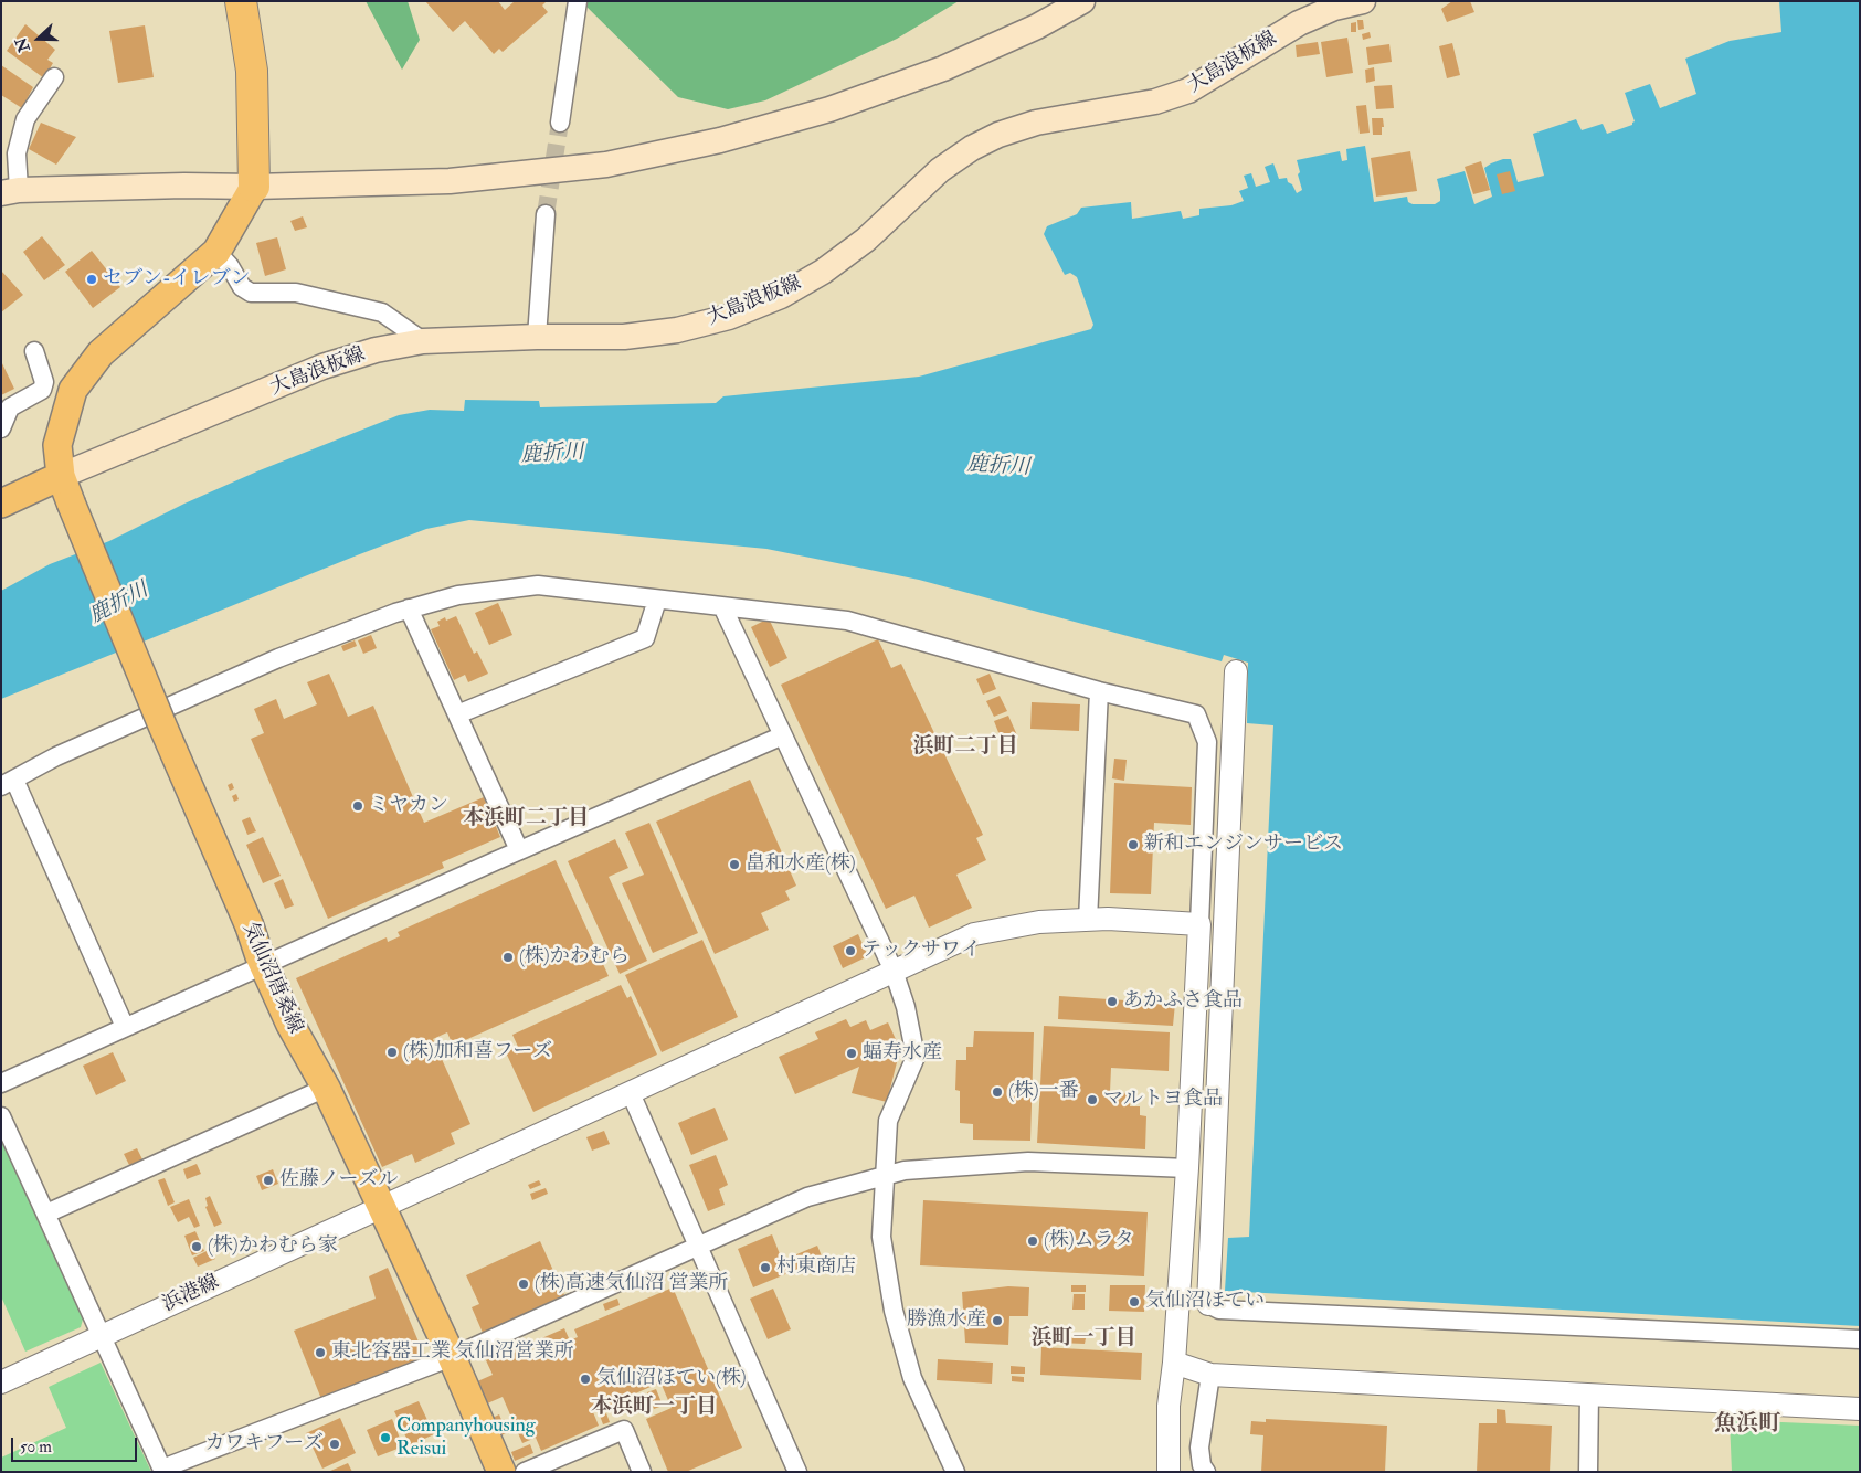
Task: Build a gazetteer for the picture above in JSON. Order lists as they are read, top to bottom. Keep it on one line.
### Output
{"streets":{"main road":["大島浪板線","気仙沼唐桑線"],"street":["浜港線"]},"crossings":[["大島浪板線","気仙沼唐桑線"],["気仙沼唐桑線","浜港線"]],"districts":["浜町二丁目","本浜町二丁目","浜町一丁目","本浜町一丁目","魚浜町"],"water":["鹿折川"],"places":["セブン-イレブン","ミヤカン","新和エンジンサービス","畠和水産(株)","テックサワイ","(株)かわむら","あかふさ食品","(株)加和喜フーズ","蝠寿水産","(株)一番","マルトヨ食品","佐藤ノーズル","(株)ムラタ","(株)かわむら家","村東商店","(株)高速気仙沼 営業所","気仙沼ほてい","勝漁水産","東北容器工業 気仙沼営業所","気仙沼ほてい(株)","Companyhousing Reisui","カワキフーズ"],"scale_bar":"50 m","north":"left"}
